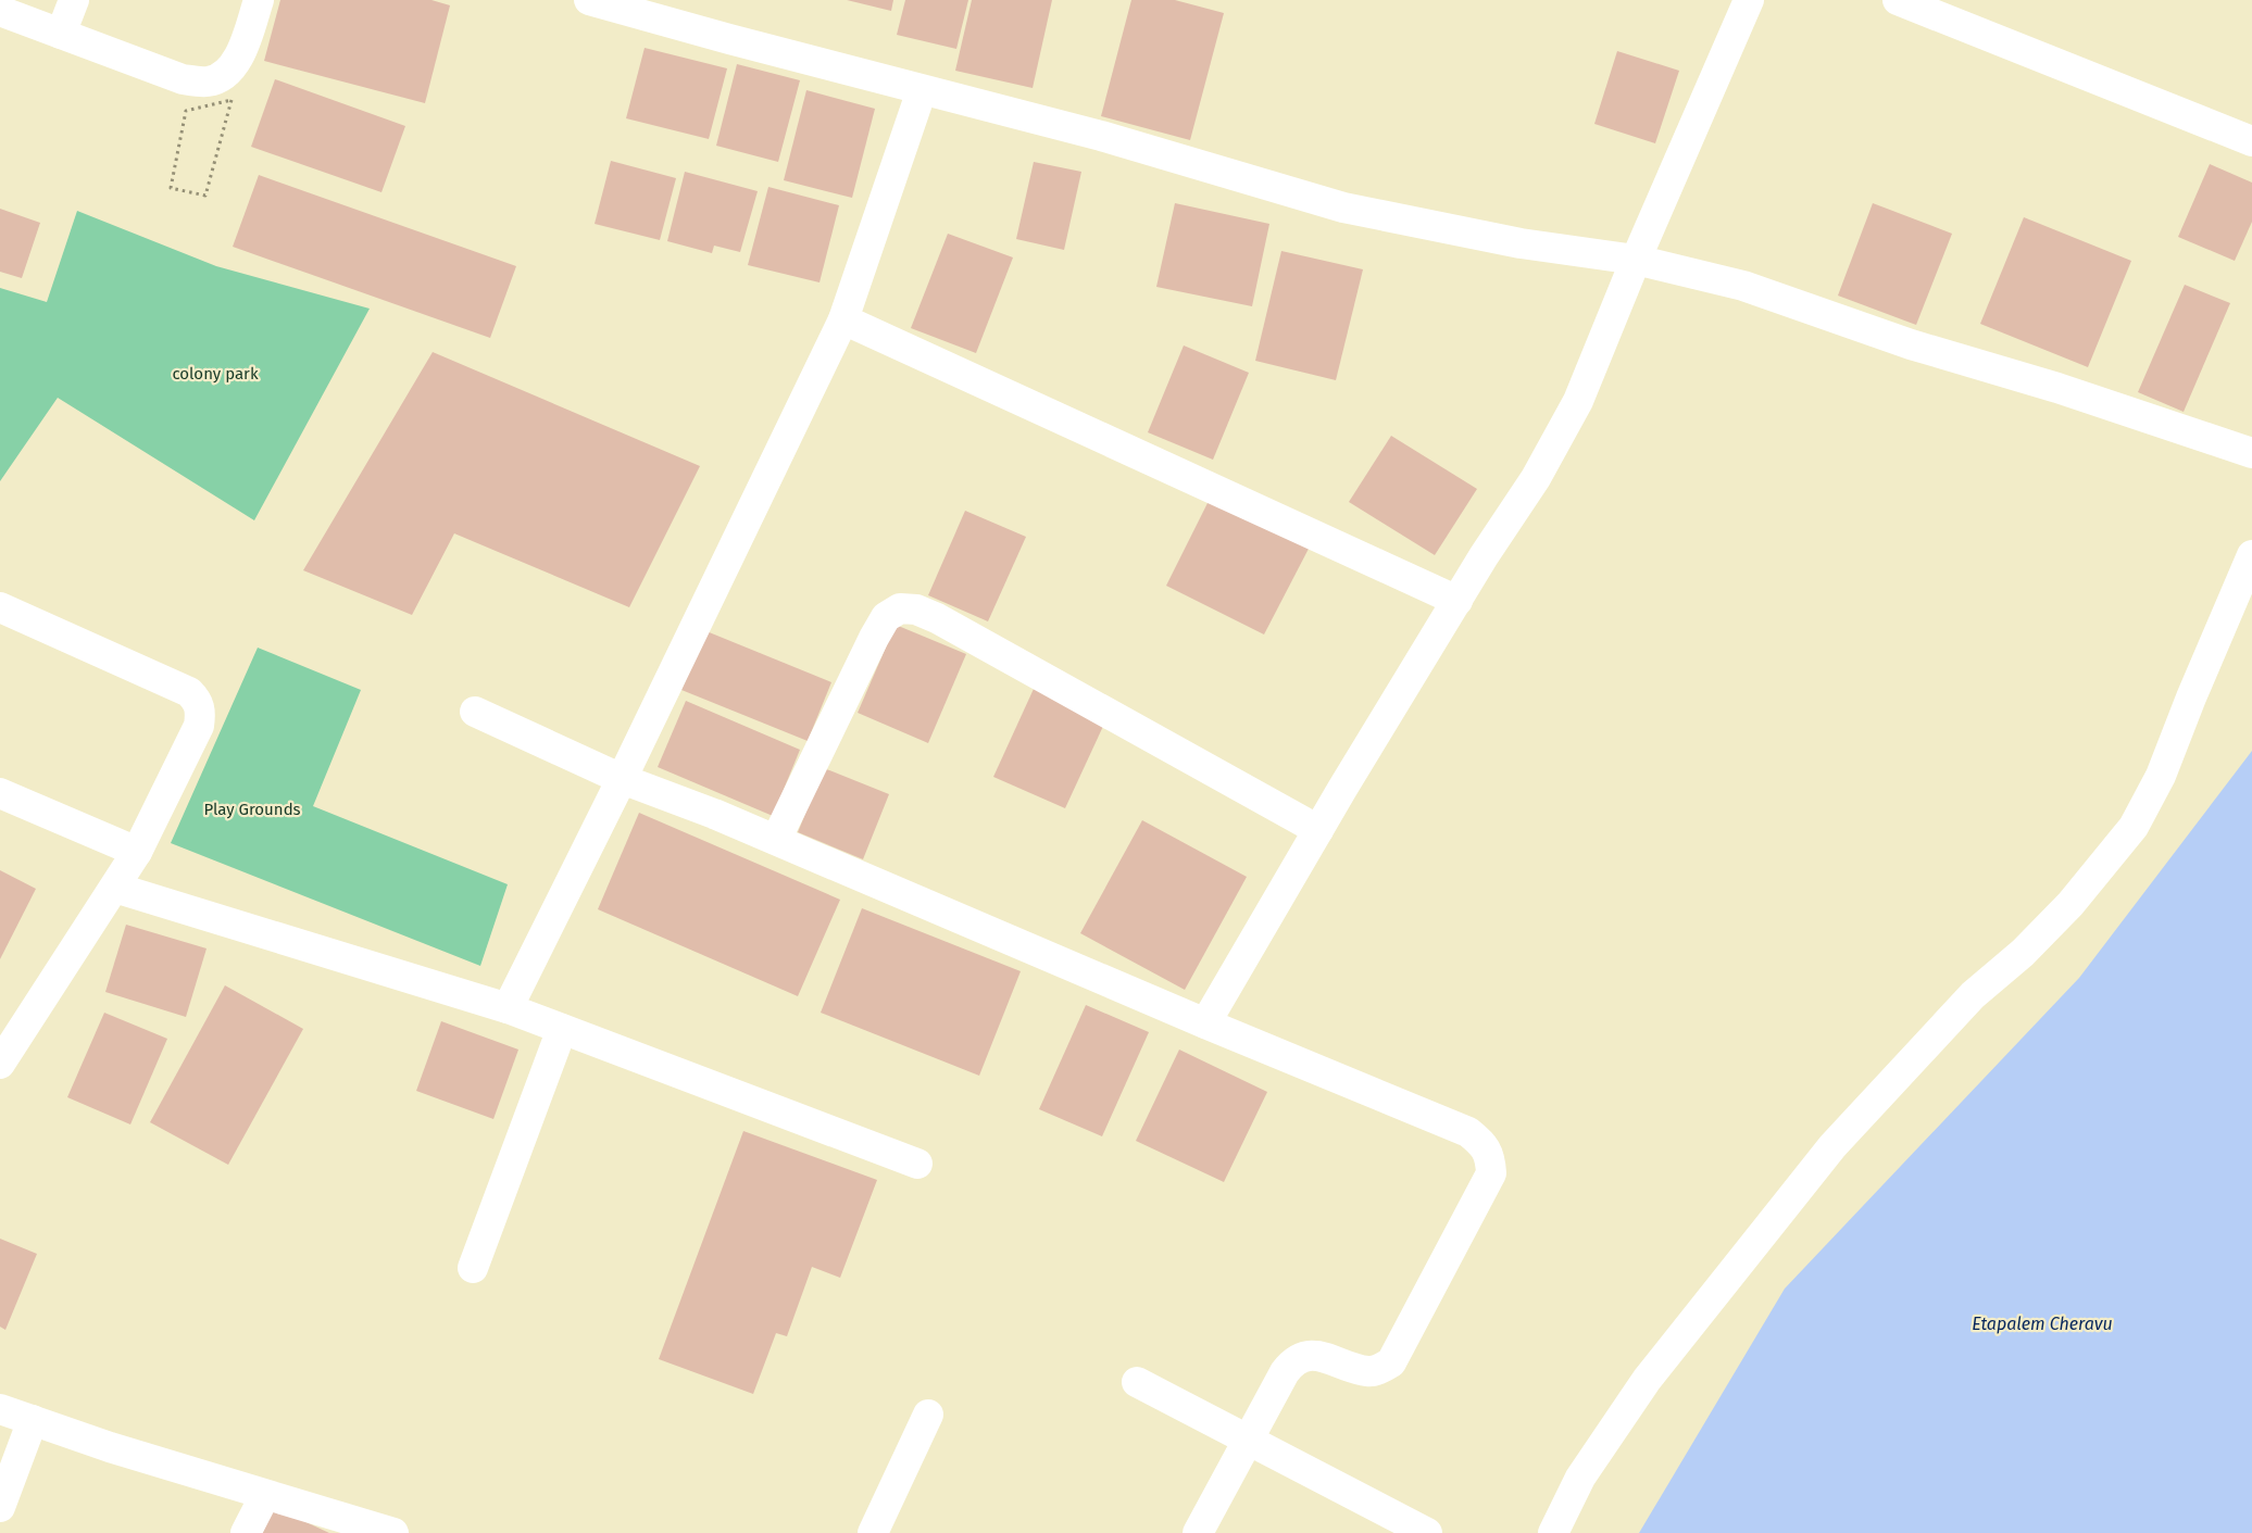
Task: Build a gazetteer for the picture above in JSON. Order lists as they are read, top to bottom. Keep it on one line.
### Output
{"water":["Etapalem Cheravu"],"parks":["colony park","Play Grounds"]}
